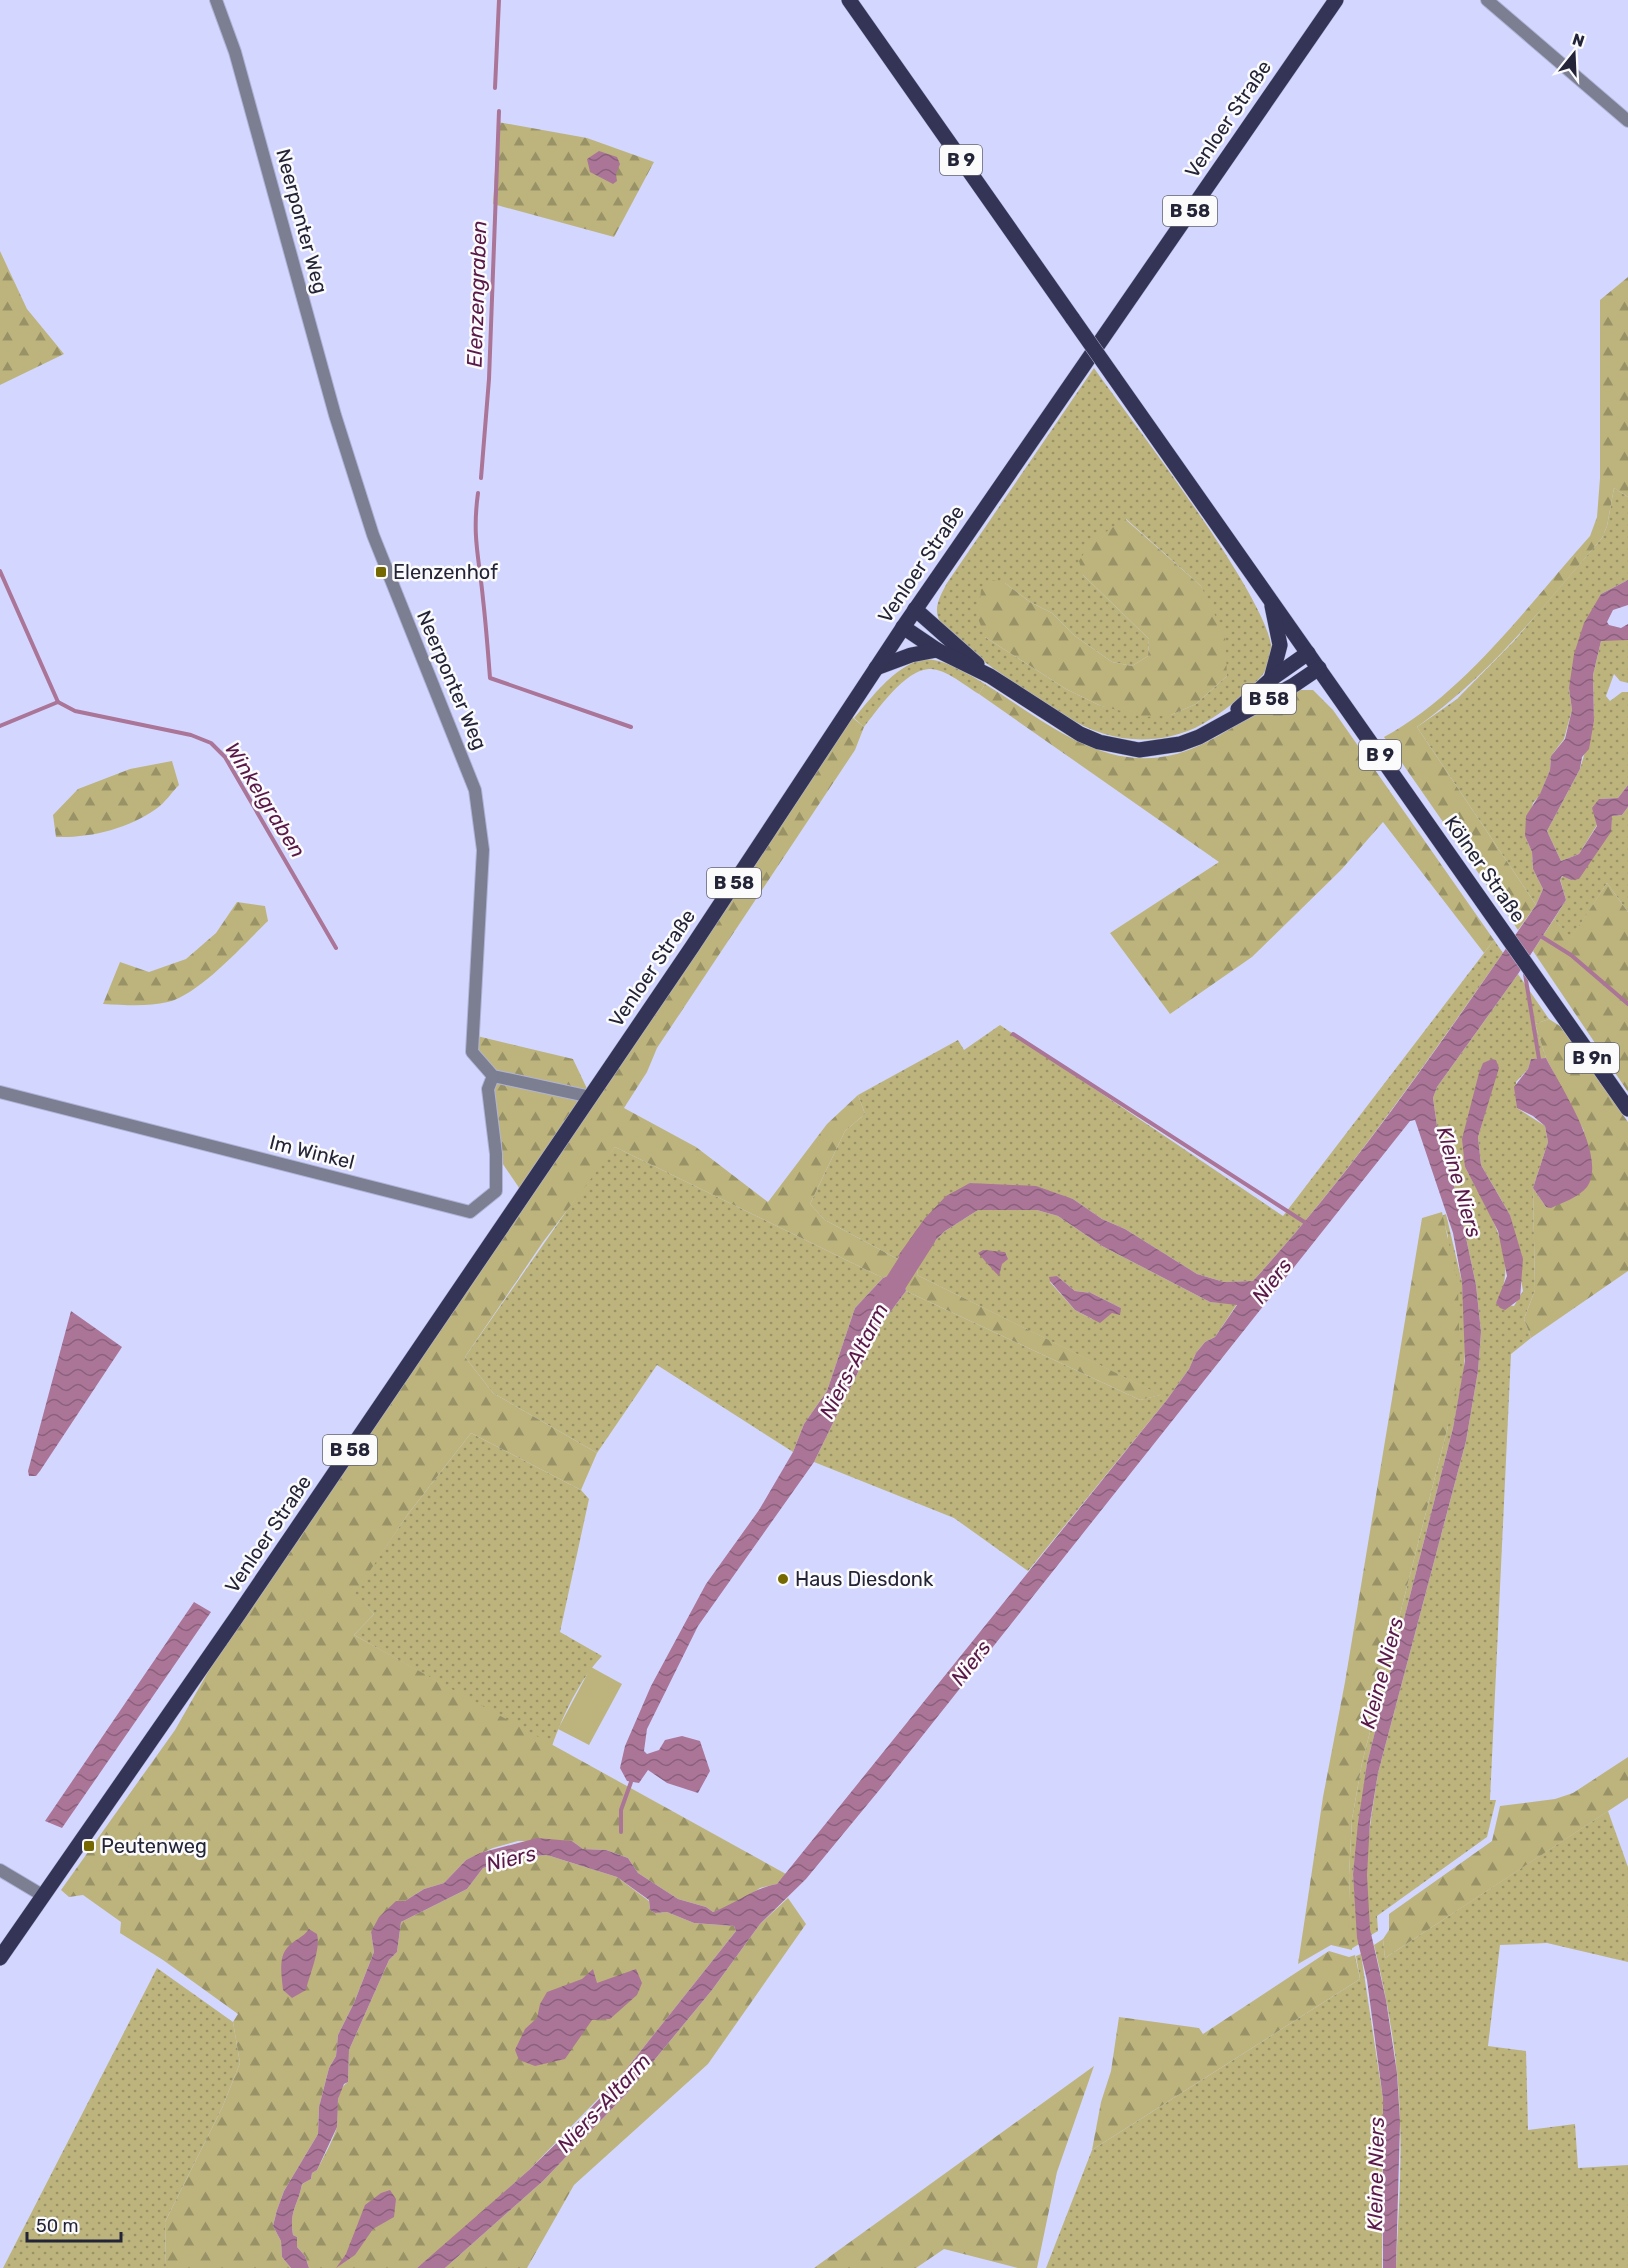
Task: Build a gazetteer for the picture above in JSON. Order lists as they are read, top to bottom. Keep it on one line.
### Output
{"streets":{"main road":["Venloer Straße","B 9","B 58","Kölner Straße","B 9n"],"street":["Neerponter Weg","Im Winkel"]},"crossings":[["Venloer Straße","B 58"],["B 9","B 58"],["B 9","Kölner Straße"],["B 58","Kölner Straße"],["Neerponter Weg","Im Winkel"]],"water":["Elenzengraben","Winkelgraben","Kleine Niers","Niers","Niers-Altarm"],"places":{"transit":["Elenzenhof","Peutenweg"],"other":["Haus Diesdonk"]},"scale_bar":"50 m","north":"top"}
